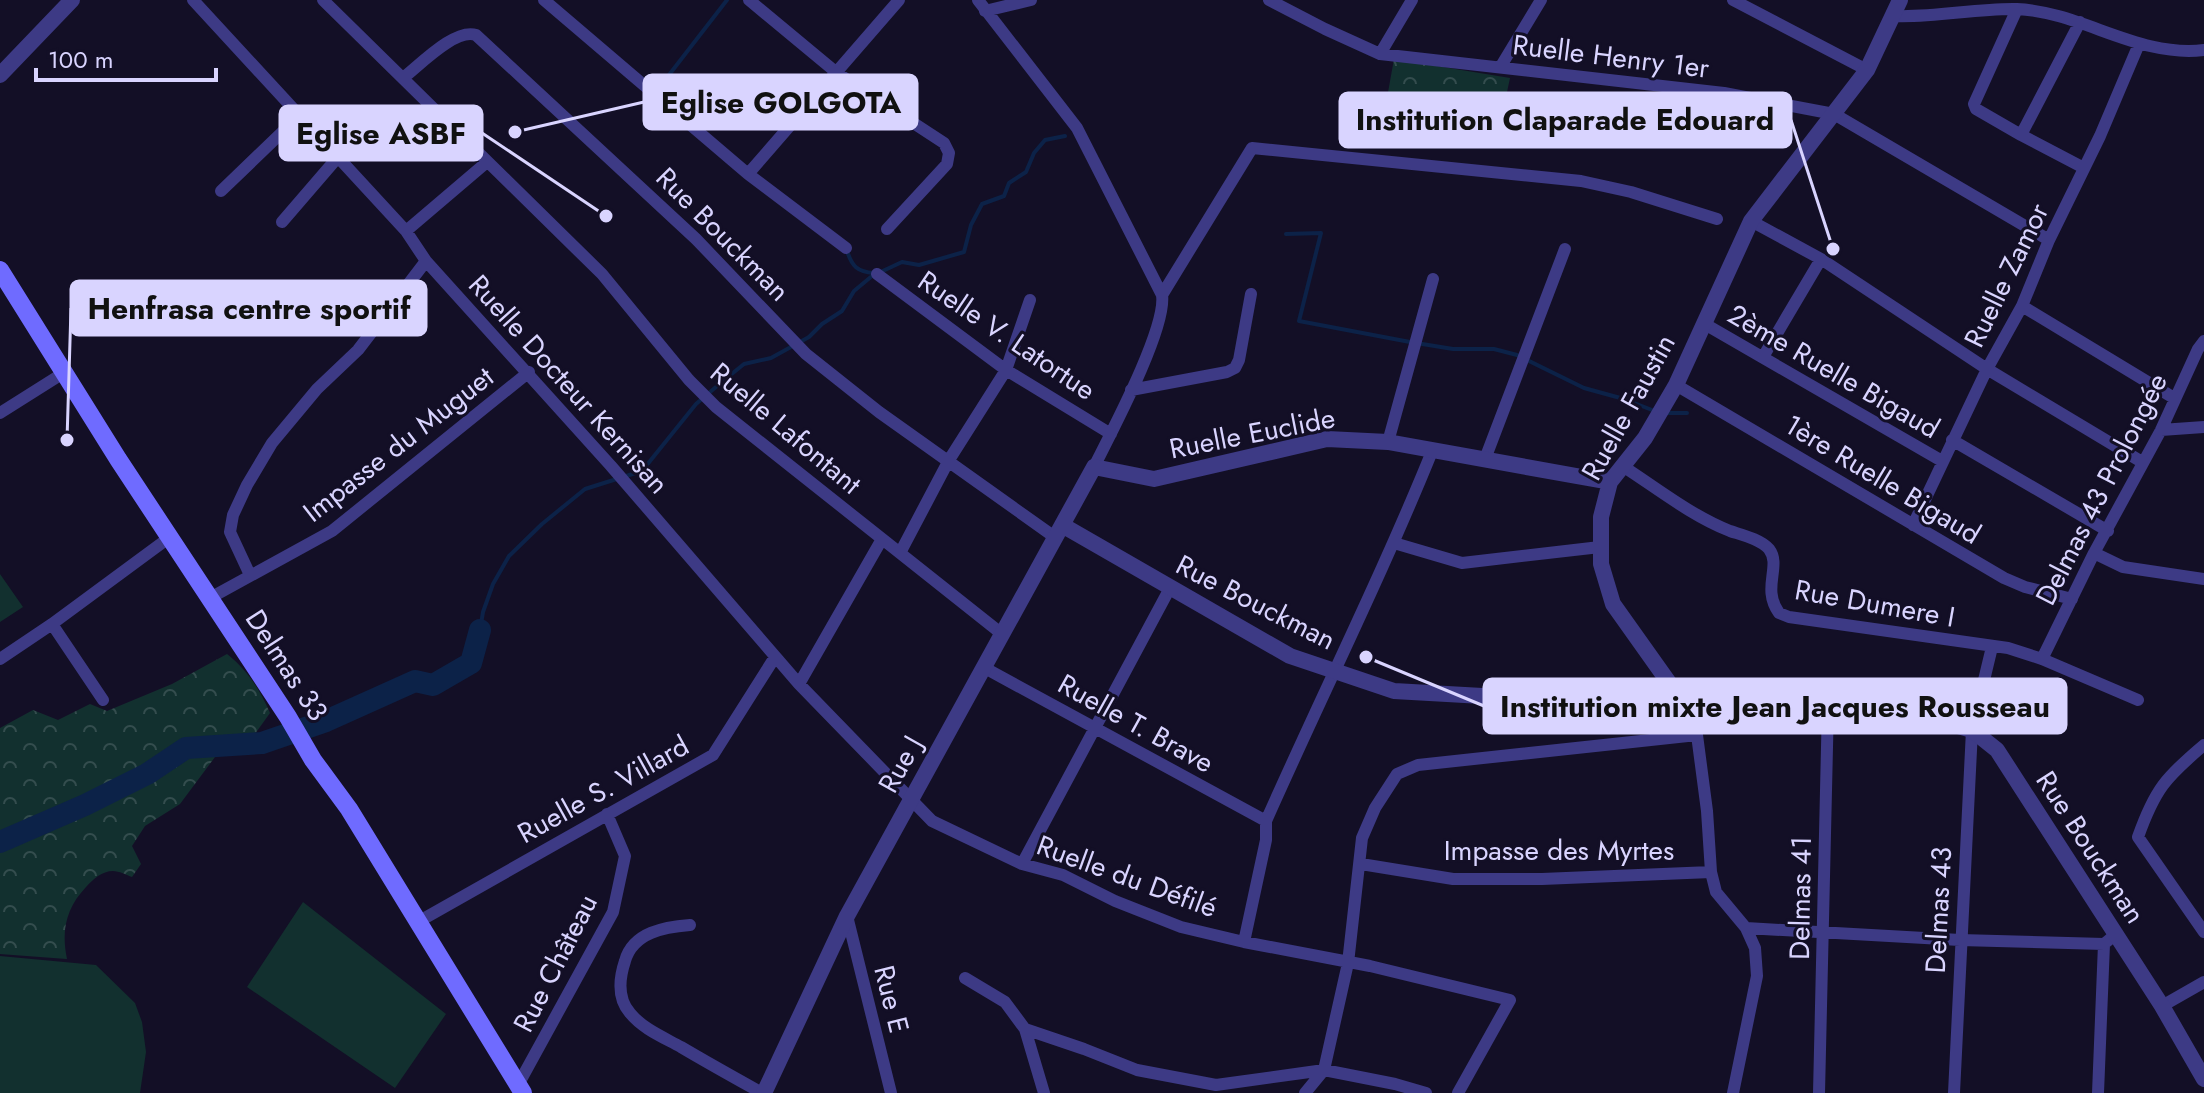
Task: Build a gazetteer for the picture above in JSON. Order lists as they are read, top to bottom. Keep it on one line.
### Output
{"streets":{"main road":["Delmas 33"],"street":["Ruelle Henry 1er","Rue Bouckman","Ruelle Zamor","Ruelle V. Latortue","2ème Ruelle Bigaud","Ruelle Docteur Kernisan","Ruelle Faustin","Ruelle Lafontant","Ruelle Euclide","Impasse du Muguet","1ère Ruelle Bigaud","Delmas 43 Prolongée","Rue Dumere I","Ruelle T. Brave","Rue J","Ruelle S. Villard","Impasse des Myrtes","Ruelle du Défilé","Delmas 41","Delmas 43","Rue Château","Rue E"]},"crossings":[["Ruelle Henry 1er","Ruelle Zamor"],["Ruelle Henry 1er","Ruelle Faustin"],["Rue Bouckman","Ruelle Faustin"],["Rue Bouckman","Ruelle Lafontant"],["Rue Bouckman","Rue J"],["Rue Bouckman","Ruelle du Défilé"],["Rue Bouckman","Delmas 41"],["Rue Bouckman","Delmas 43"],["Ruelle Zamor","2ème Ruelle Bigaud"],["Ruelle Zamor","1ère Ruelle Bigaud"],["2ème Ruelle Bigaud","Ruelle Faustin"],["Ruelle Docteur Kernisan","Impasse du Muguet"],["Ruelle Docteur Kernisan","Rue J"],["Ruelle Docteur Kernisan","Ruelle S. Villard"],["Ruelle Docteur Kernisan","Ruelle du Défilé"],["Ruelle Faustin","Ruelle Euclide"],["Ruelle Faustin","1ère Ruelle Bigaud"],["Ruelle Faustin","Rue Dumere I"],["Ruelle Faustin","Impasse des Myrtes"],["Ruelle Lafontant","Rue J"],["Ruelle Euclide","Rue J"],["Ruelle Euclide","Ruelle du Défilé"],["Impasse du Muguet","Delmas 33"],["1ère Ruelle Bigaud","Delmas 43 Prolongée"],["Delmas 43 Prolongée","Rue Dumere I"],["Rue Dumere I","Delmas 43"],["Delmas 33","Ruelle S. Villard"],["Delmas 33","Rue Château"],["Ruelle T. Brave","Rue J"],["Ruelle T. Brave","Ruelle du Défilé"],["Rue J","Ruelle du Défilé"],["Rue J","Rue E"],["Ruelle S. Villard","Rue Château"]],"places":["Eglise GOLGOTA","Eglise ASBF","Institution Claparade Edouard","Henfrasa centre sportif","Institution mixte Jean Jacques Rousseau"],"scale_bar":"100 m"}
